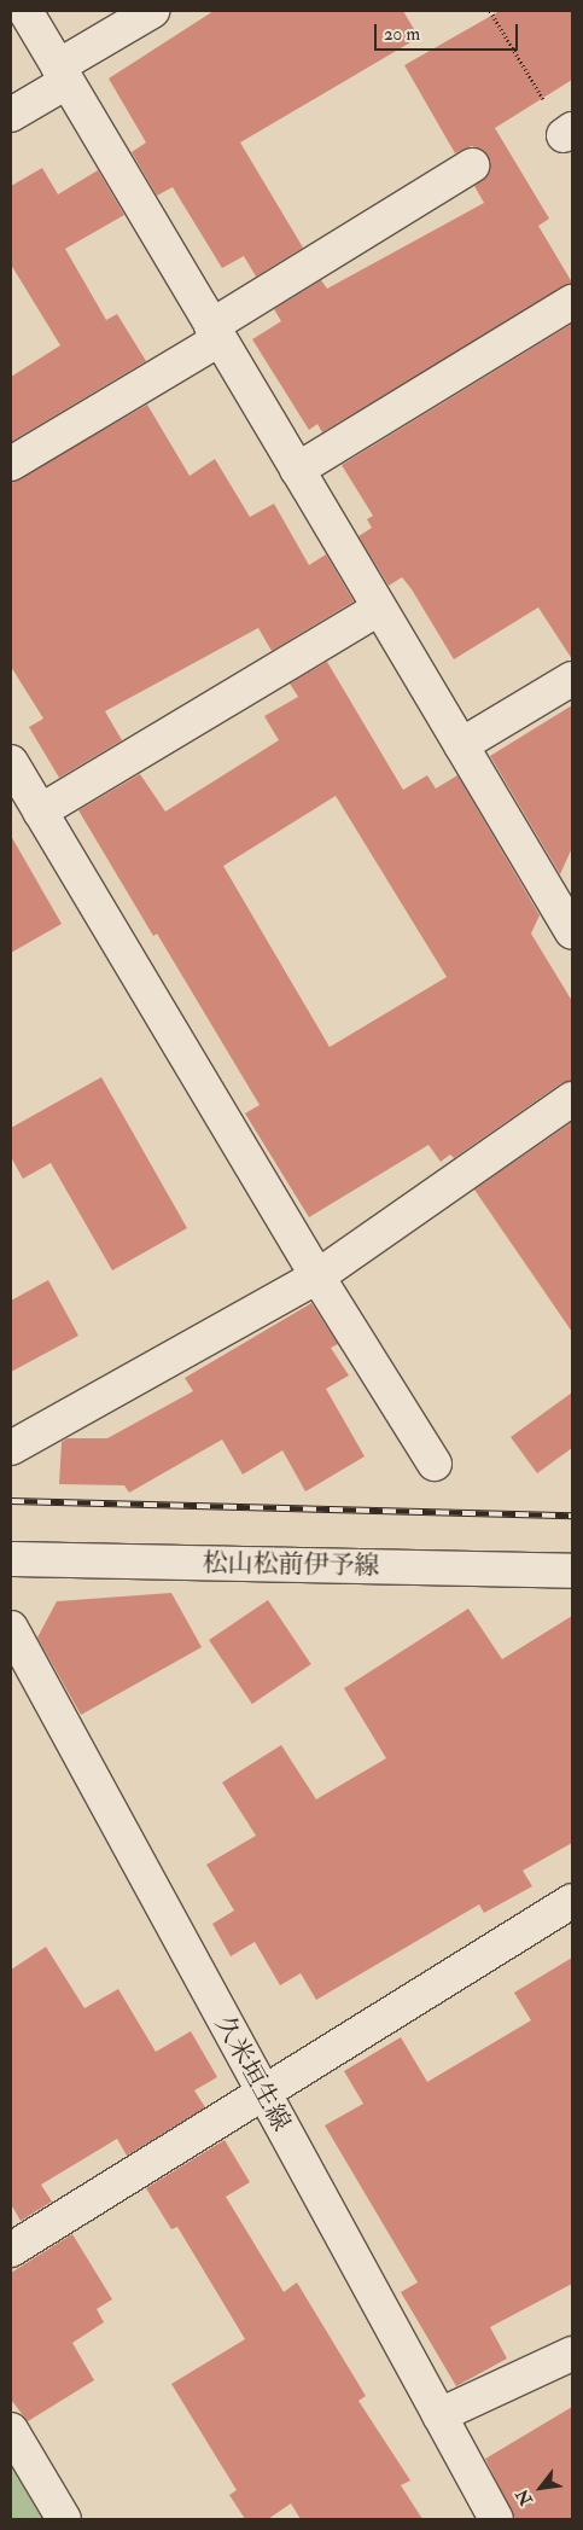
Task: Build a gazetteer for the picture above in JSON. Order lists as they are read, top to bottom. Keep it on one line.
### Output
{"streets":{"street":["松山松前伊予線","久米垣生線"]},"scale_bar":"20 m","north":"bottom left"}
